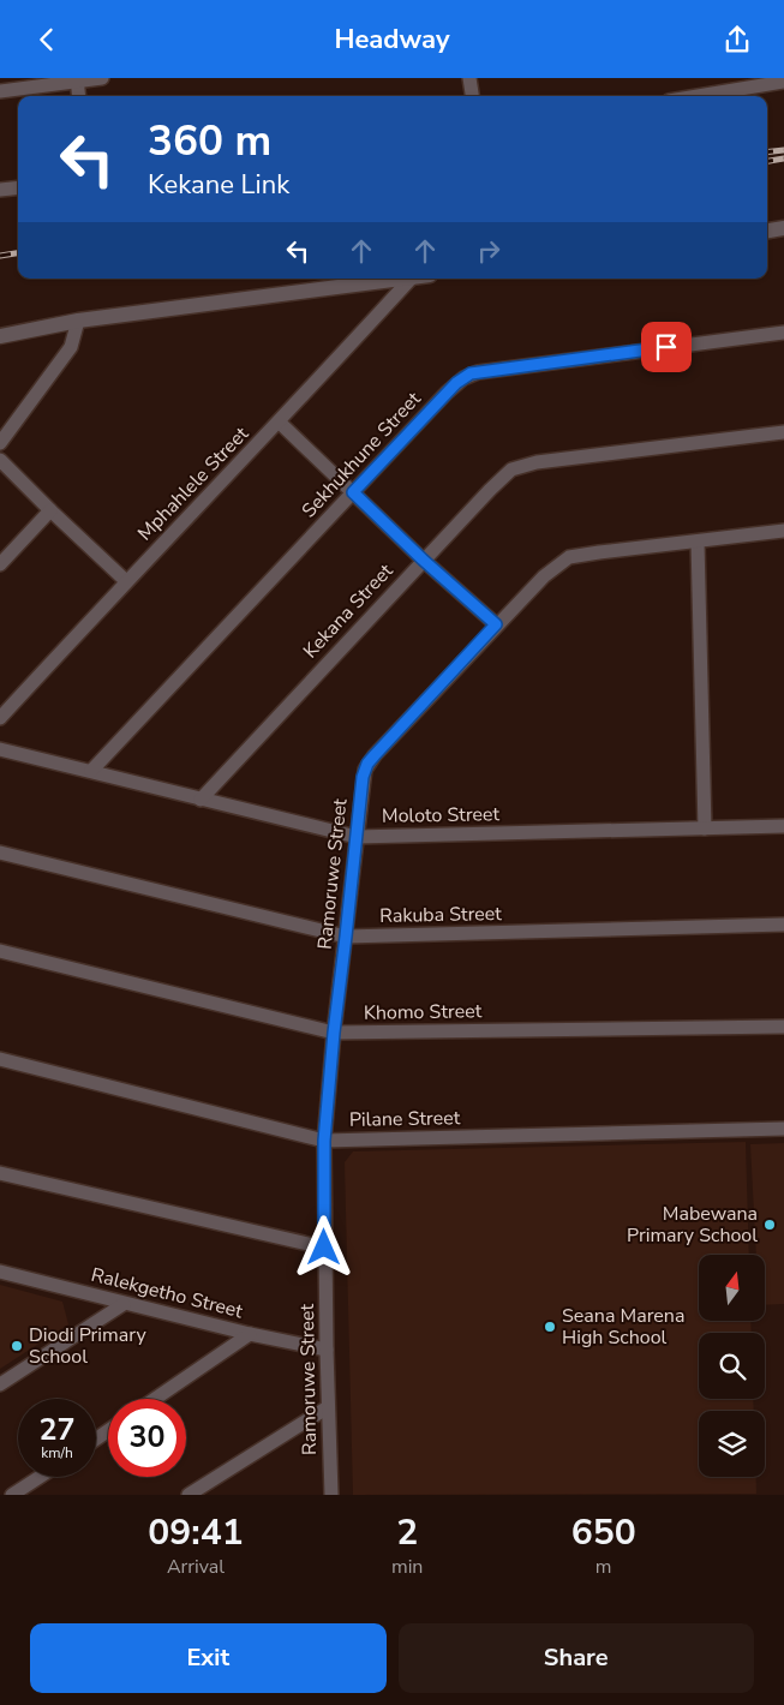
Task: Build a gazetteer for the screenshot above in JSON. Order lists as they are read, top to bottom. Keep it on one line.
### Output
{"streets":{"street":["Sekhukhune Street","Mphahlele Street","Kekana Street","Moloto Street","Ramoruwe Street","Rakuba Street","Khomo Street","Pilane Street","Ralekgetho Street"]},"crossings":[["Sekhukhune Street","Moloto Street"],["Kekana Street","Moloto Street"],["Moloto Street","Ramoruwe Street"],["Ramoruwe Street","Rakuba Street"],["Ramoruwe Street","Khomo Street"],["Ramoruwe Street","Pilane Street"],["Ramoruwe Street","Ralekgetho Street"]],"places":["Mabewana Primary School","Seana Marena High School","Diodi Primary School"],"north":"top","page":{"header":"Headway","turn":["360 m","Kekane Link"],"speed":"27 km/h","limit":"30","eta":["09:41","Arrival","2","min","650","m"],"buttons":["Exit","Share"]}}
